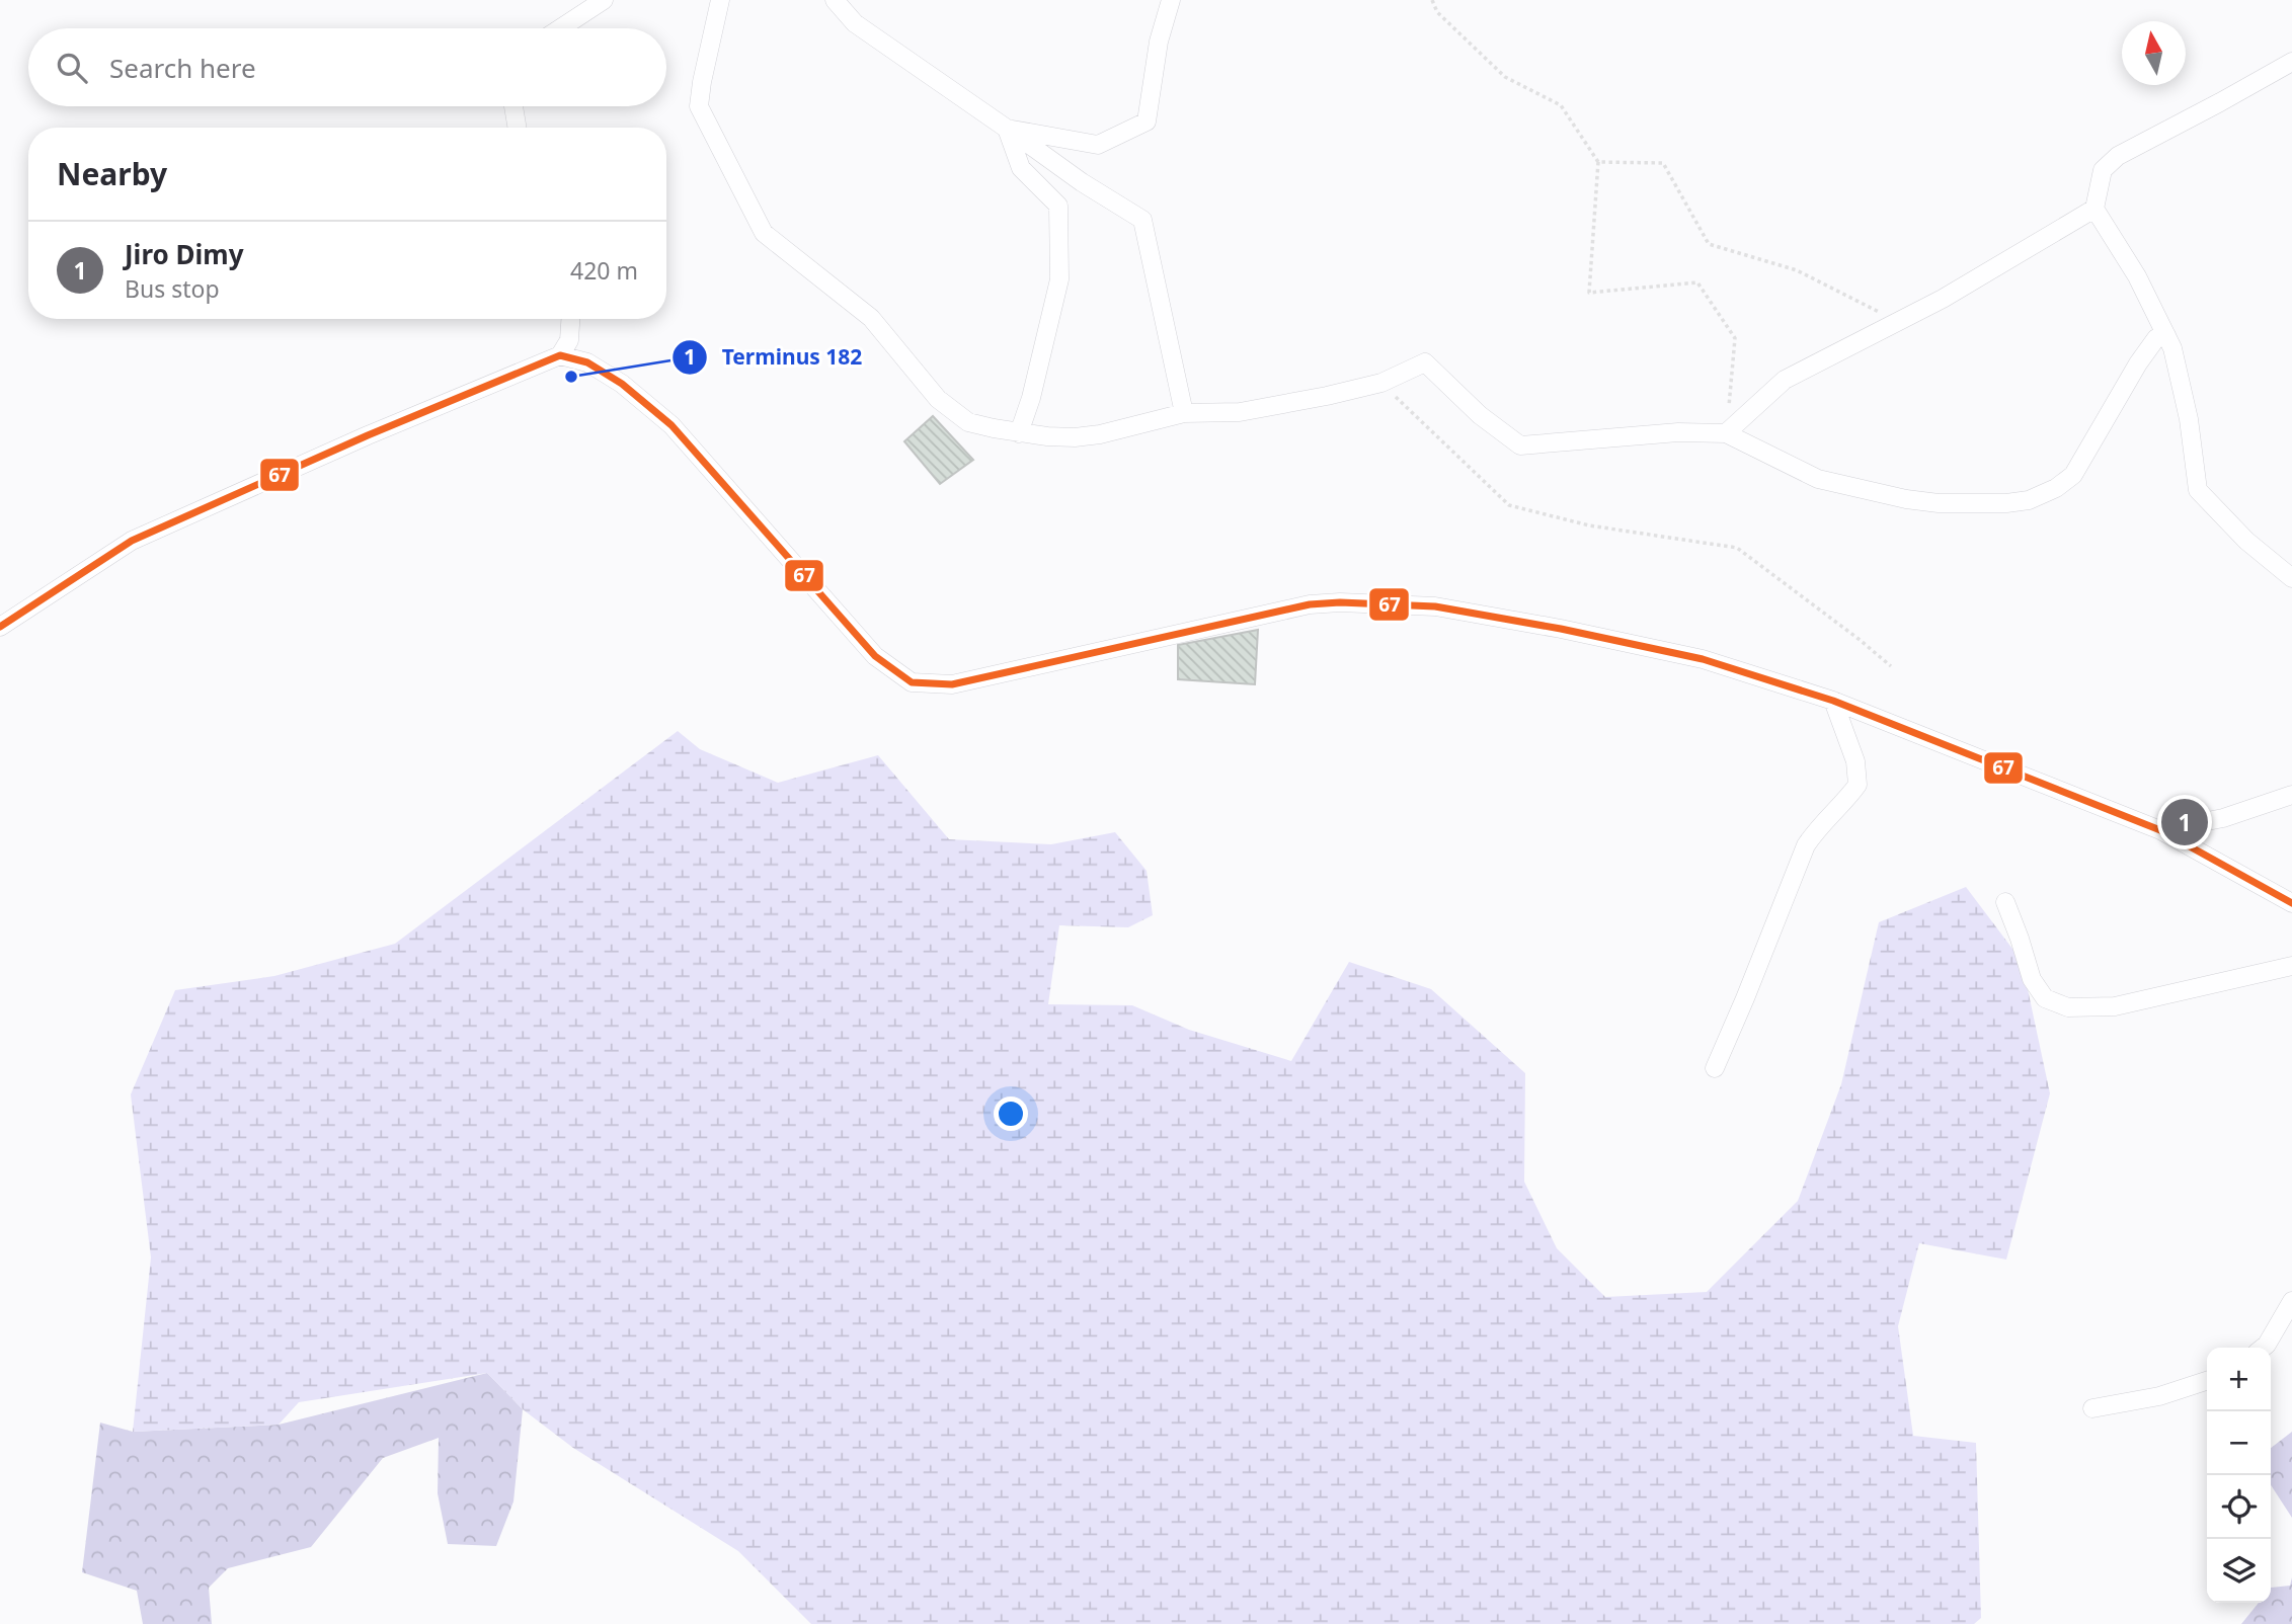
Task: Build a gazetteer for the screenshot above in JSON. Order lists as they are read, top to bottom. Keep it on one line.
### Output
{"places":["Terminus 182"],"lines":["transit line 67"],"north":"top","page":{"search":"Search here","heading":"Nearby","list":[{"mark":"1","name":"Jiro Dimy","note":"Bus stop","value":"420 m"}],"pins":"1","map_buttons":["+","−"]}}
